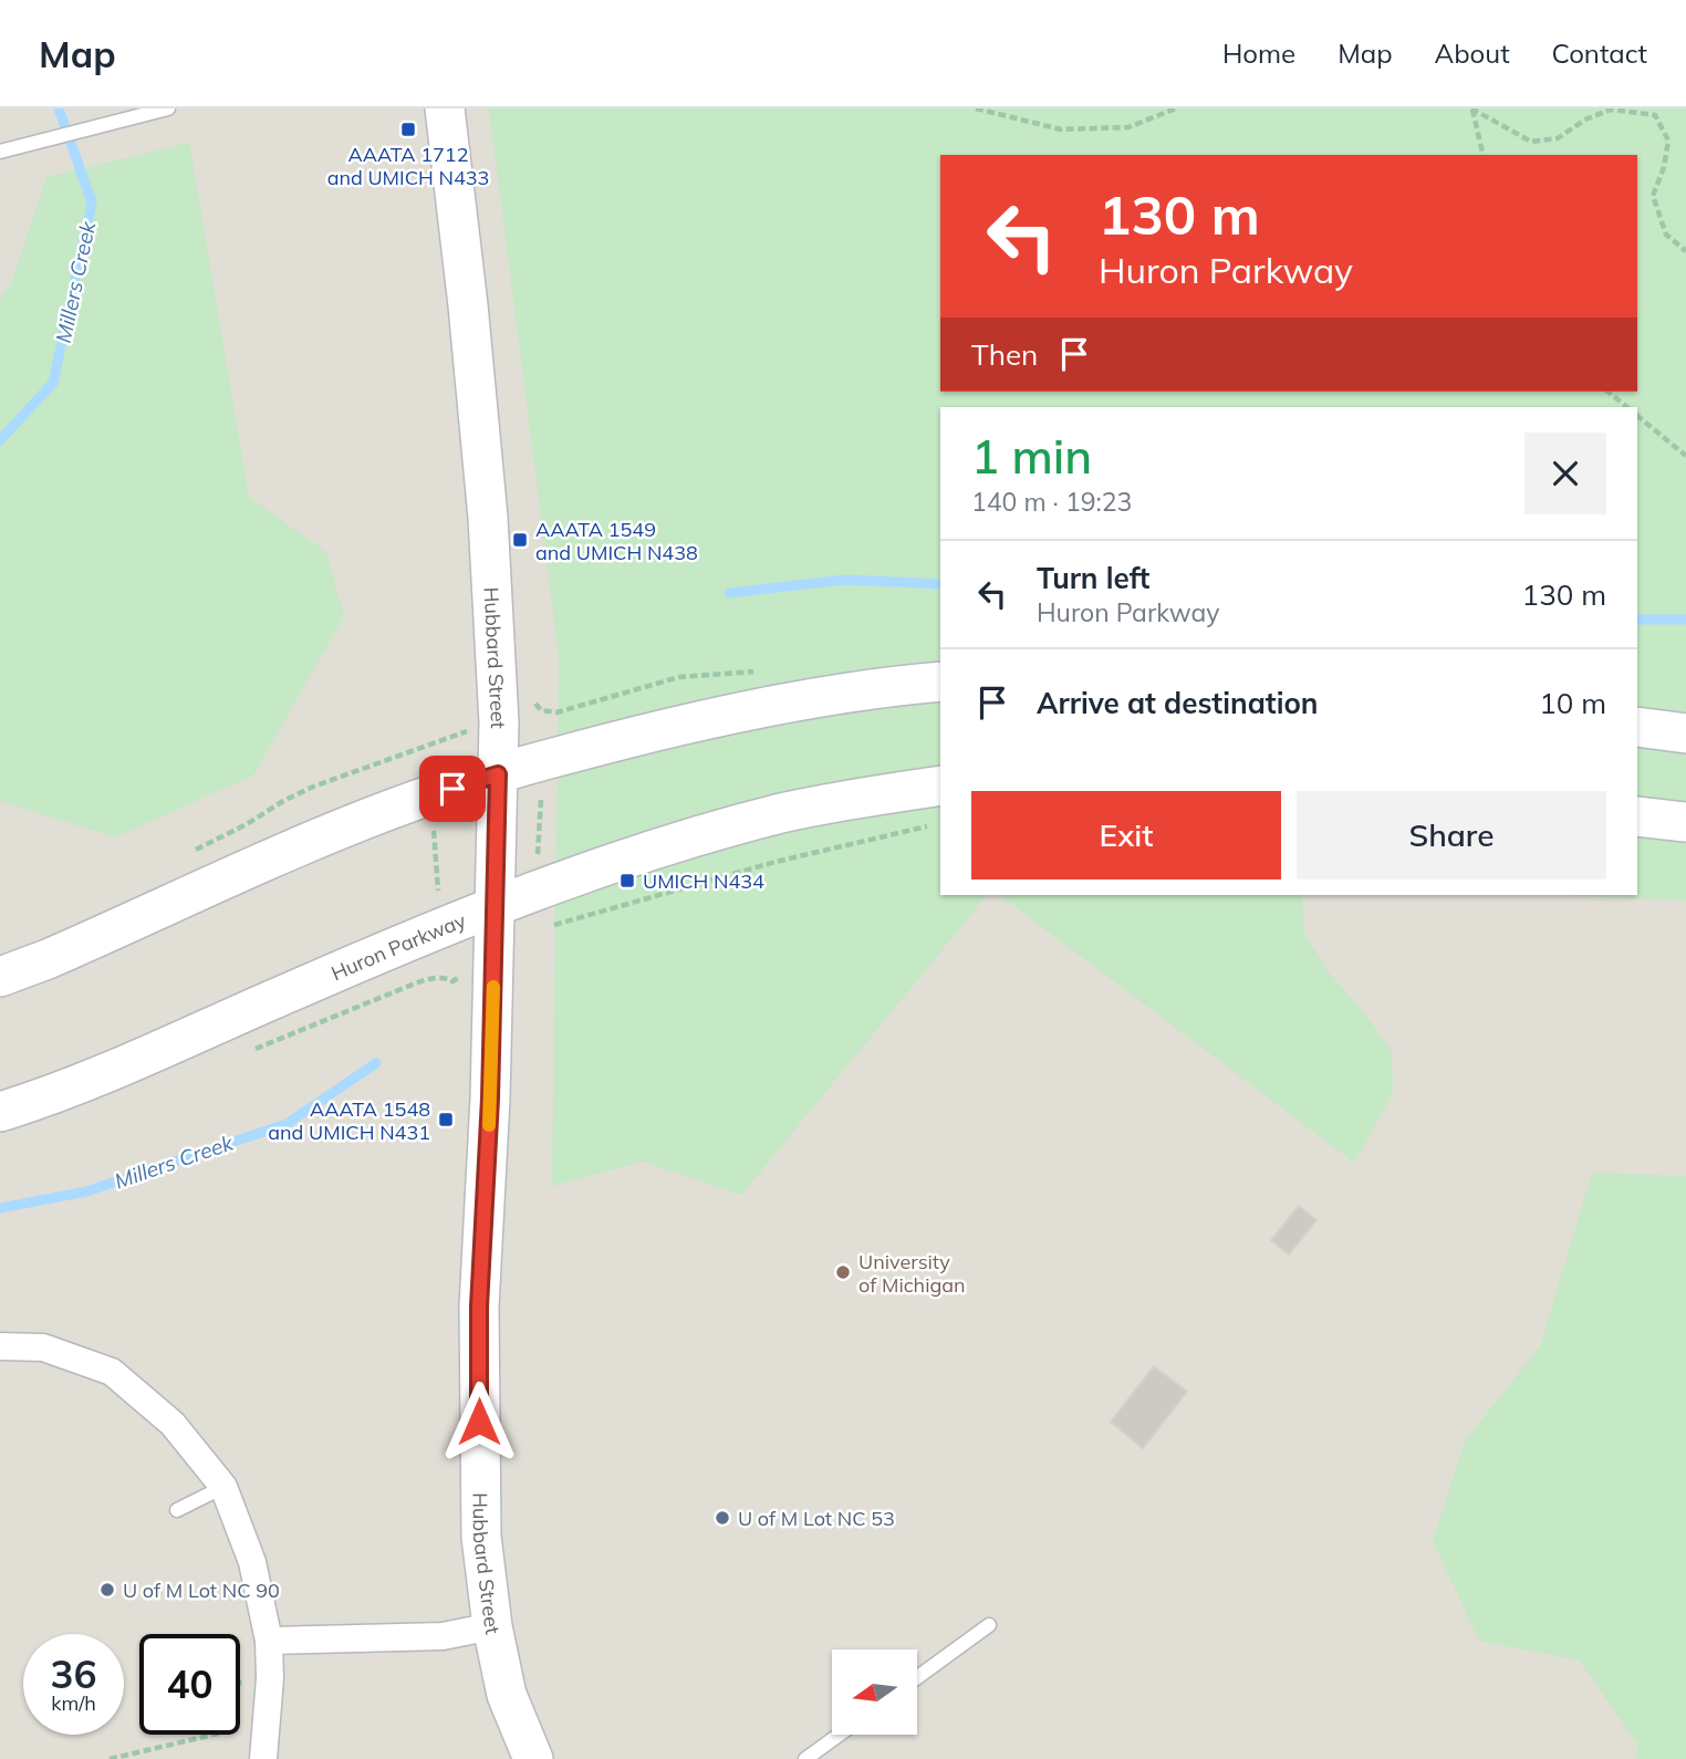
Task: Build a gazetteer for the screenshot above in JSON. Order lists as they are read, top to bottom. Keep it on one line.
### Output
{"streets":{"main road":["Hubbard Street","Huron Parkway"]},"crossings":[["Hubbard Street","Huron Parkway"]],"water":["Millers Creek"],"places":{"transit":["AAATA 1712 and UMICH N433","AAATA 1549 and UMICH N438","UMICH N434","AAATA 1548 and UMICH N431"],"other":["University of Michigan","U of M Lot NC 53","U of M Lot NC 90"]},"north":"left","page":{"header":"Map","nav":["Home","Map","About","Contact"],"turn":["130 m","Huron Parkway"],"then":"Then","heading":["1 min","140 m · 19:23"],"list":[{"name":"Turn left","note":"Huron Parkway","value":"130 m"},{"name":"Arrive at destination","value":"10 m"}],"buttons":["Exit","Share"],"speed":"36 km/h","limit":"40"}}
